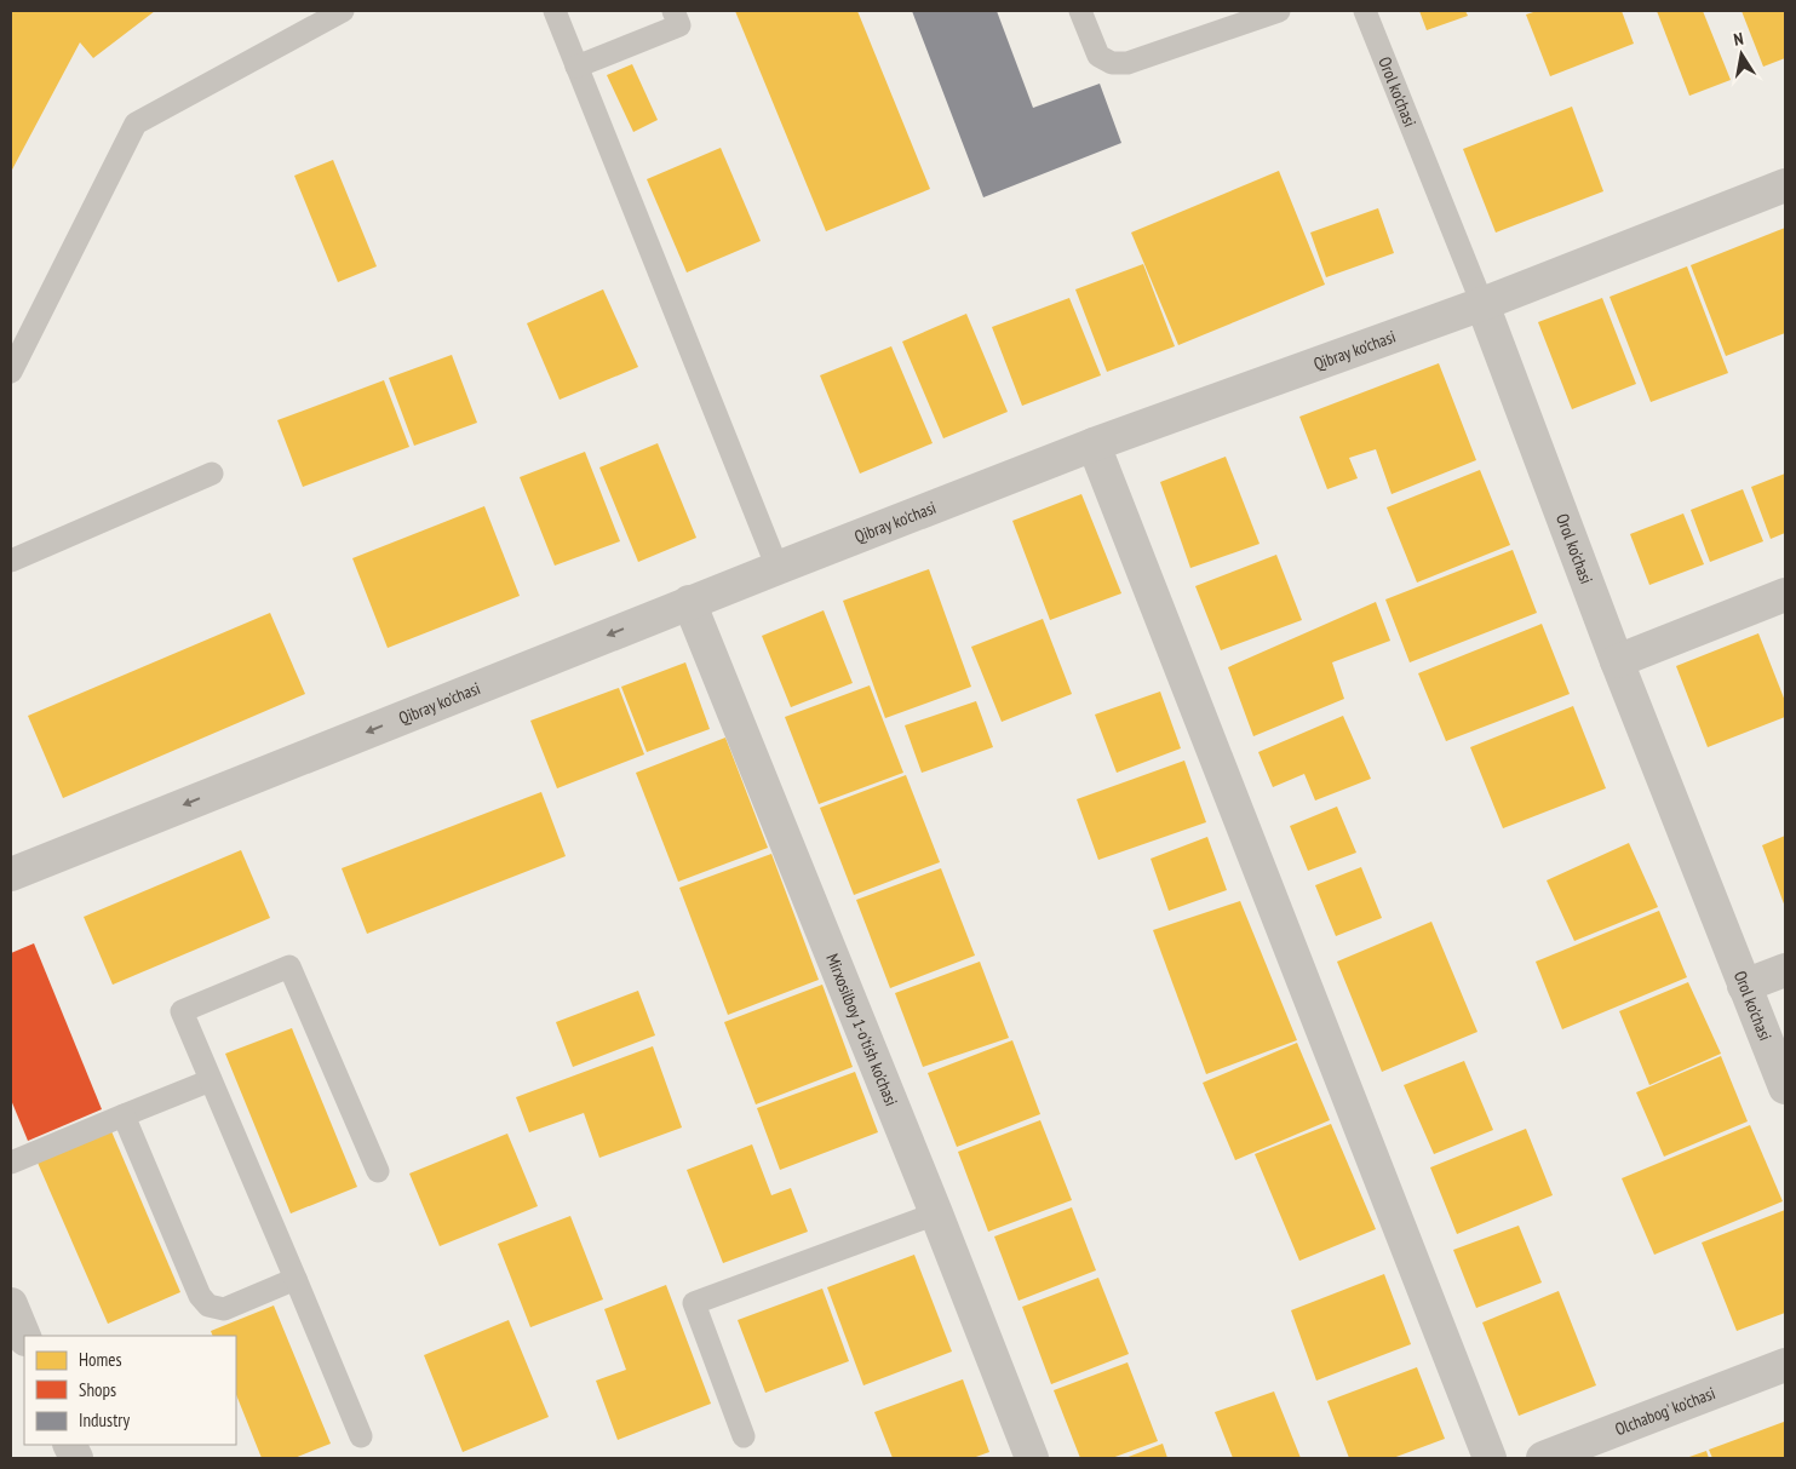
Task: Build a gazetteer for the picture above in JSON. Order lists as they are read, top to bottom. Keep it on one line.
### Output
{"streets":{"street":["Orol ko'chasi","Qibray ko'chasi","Mirxosilboy 1-o'tish ko'chasi","Olchabog' ko'chasi"]},"crossings":[["Orol ko'chasi","Qibray ko'chasi"],["Qibray ko'chasi","Mirxosilboy 1-o'tish ko'chasi"]],"one_way":["Qibray ko'chasi"],"legend":["Homes","Shops","Industry"],"north":"top"}
